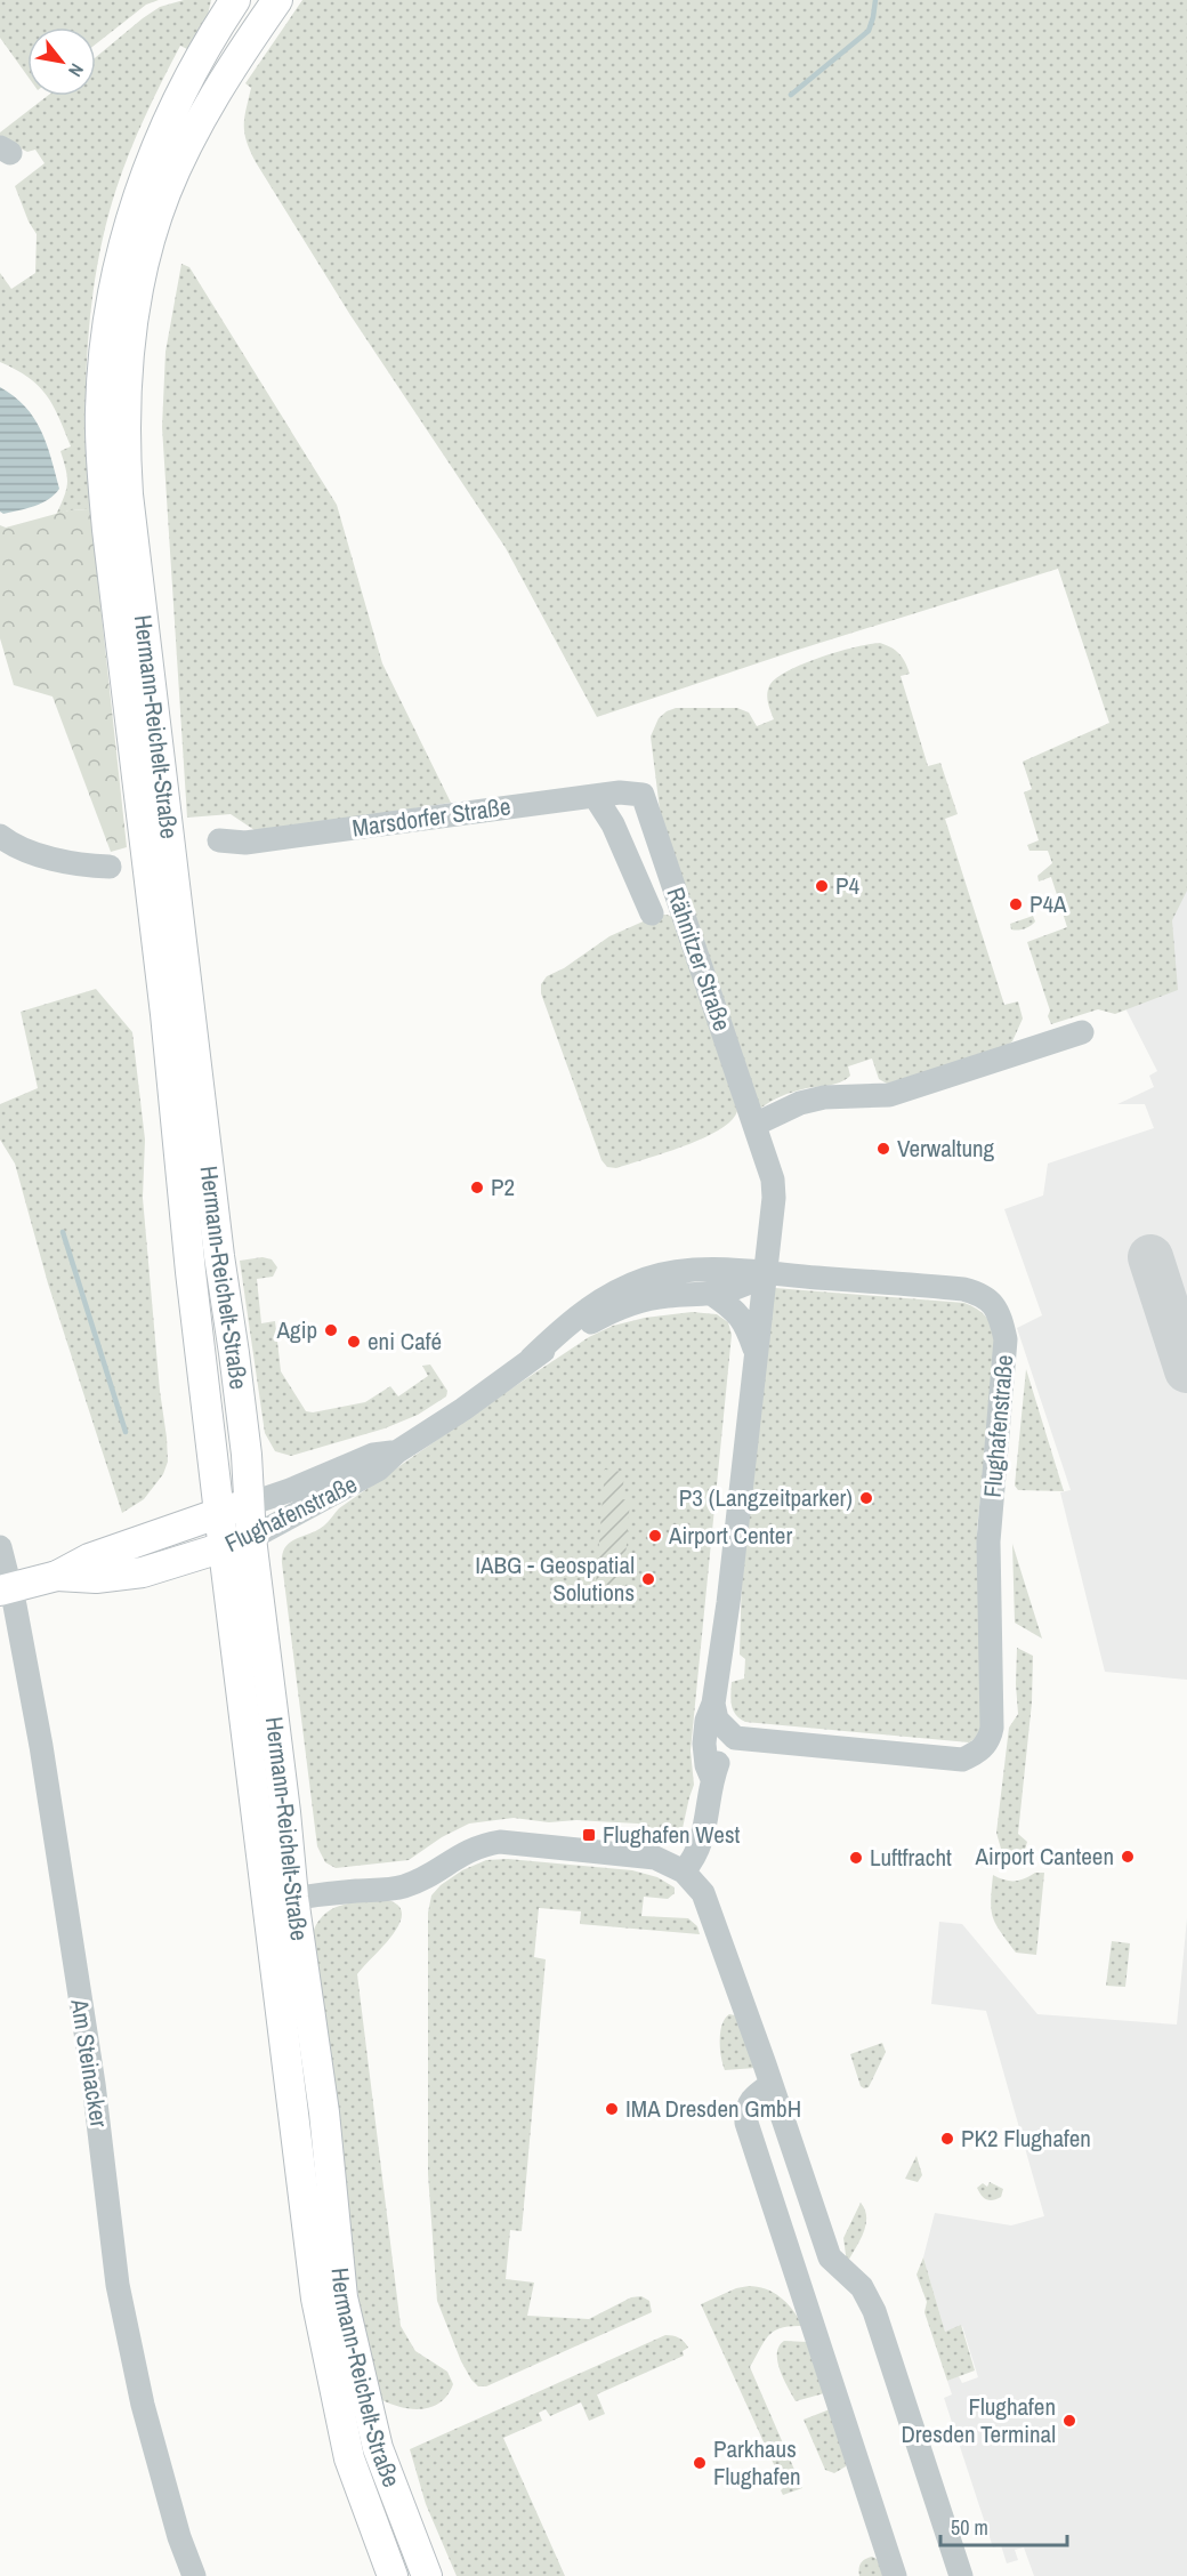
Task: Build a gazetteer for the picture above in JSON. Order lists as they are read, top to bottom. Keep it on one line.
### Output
{"streets":{"main road":["Hermann-Reichelt-Straße","Flughafenstraße"],"street":["Marsdorfer Straße","Rähnitzer Straße","Am Steinacker"]},"crossings":[["Hermann-Reichelt-Straße","Flughafenstraße"],["Marsdorfer Straße","Rähnitzer Straße"],["Rähnitzer Straße","Flughafenstraße"],["Flughafenstraße","Am Steinacker"]],"places":{"other":["P4","P4A","Verwaltung","P2","Agip","eni Café","P3 (Langzeitparker)","Airport Center","IABG - Geospatial Solutions","Airport Canteen","Luftfracht","IMA Dresden GmbH","PK2 Flughafen","Flughafen Dresden Terminal","Parkhaus Flughafen"],"transit":["Flughafen West"]},"scale_bar":"50 m","north":"bottom right"}
